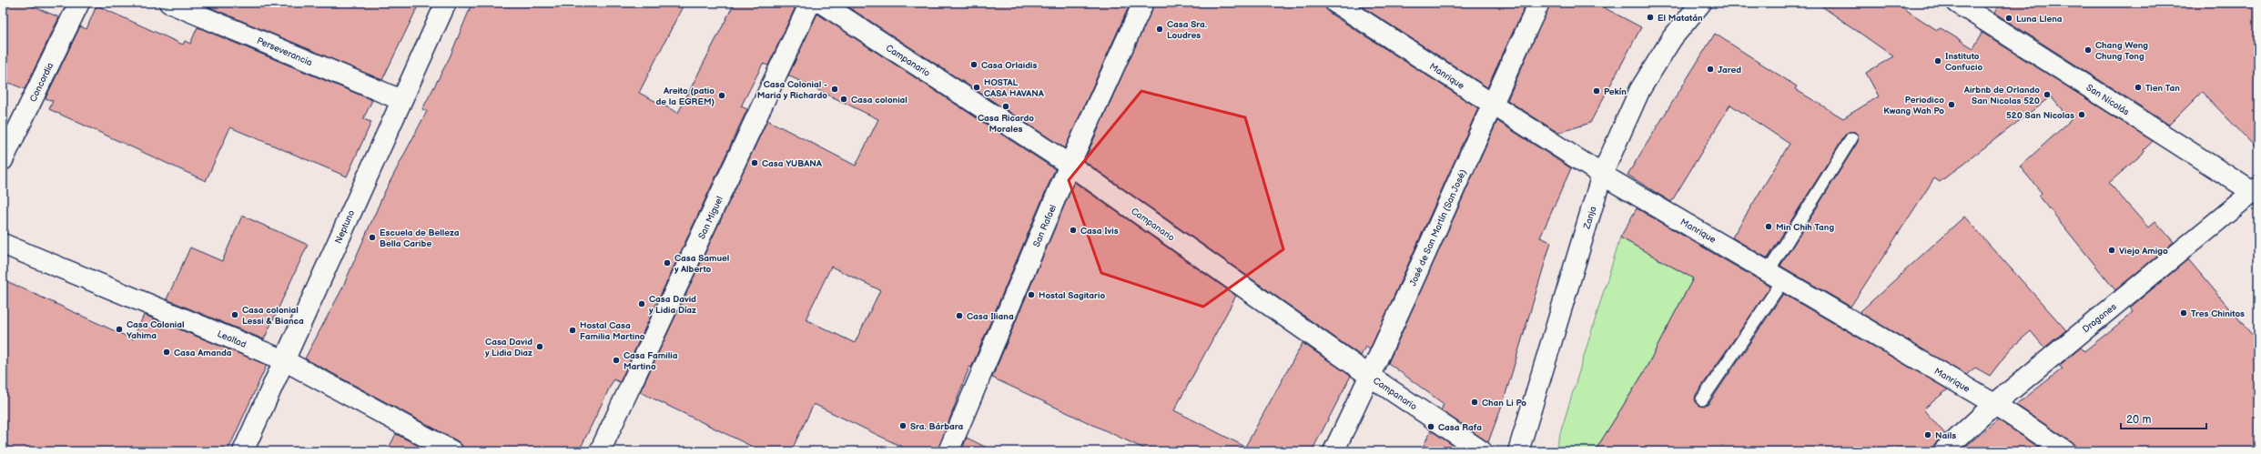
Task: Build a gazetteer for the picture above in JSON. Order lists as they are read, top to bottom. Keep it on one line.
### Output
{"streets":{"street":["Perseverancia","Campanario","Manrique","Concordia","San Nicolás","San Miguel","Zanja","San Rafael","Neptuno","José de San Martín (San José)","Dragones","Lealtad"]},"crossings":[["Perseverancia","Neptuno"],["Campanario","San Rafael"],["Campanario","José de San Martín (San José)"],["Manrique","Zanja"],["Manrique","José de San Martín (San José)"],["Manrique","Dragones"],["San Nicolás","Dragones"],["Neptuno","Lealtad"]],"places":["El Matatán","Luna Llena","Casa Sra. Loudres","Chang Weng Chung Tong","Instituto Confucio","Casa Orlaidis","Jared","HOSTAL CASA HAVANA","Tien Tan","Casa Colonial - Maria y Richardo","Pekín","Airbnb de Orlando San Nicolas 520","Areito (patio de la EGREM)","Casa colonial","Periodico Kwang Wah Po","Casa Ricardo Morales","520 San Nicolas","Casa YUBANA","Min Chih Tang","Casa Ivis","Escuela de Belleza Bella Caribe","Viejo Amigo","Casa Samuel y Alberto","Hostal Sagitario","Casa David y Lidia Díaz","Tres Chinitos","Casa colonial Lessi & Bianca","Casa Iliana","Casa Colonial Yahima","Hostal Casa Familia Martino","Casa David y Lidia Diaz","Casa Amanda","Casa Familia Martino","Chan Li Po","Sra. Bárbara","Casa Rafa","Nails"],"scale_bar":"20 m"}
